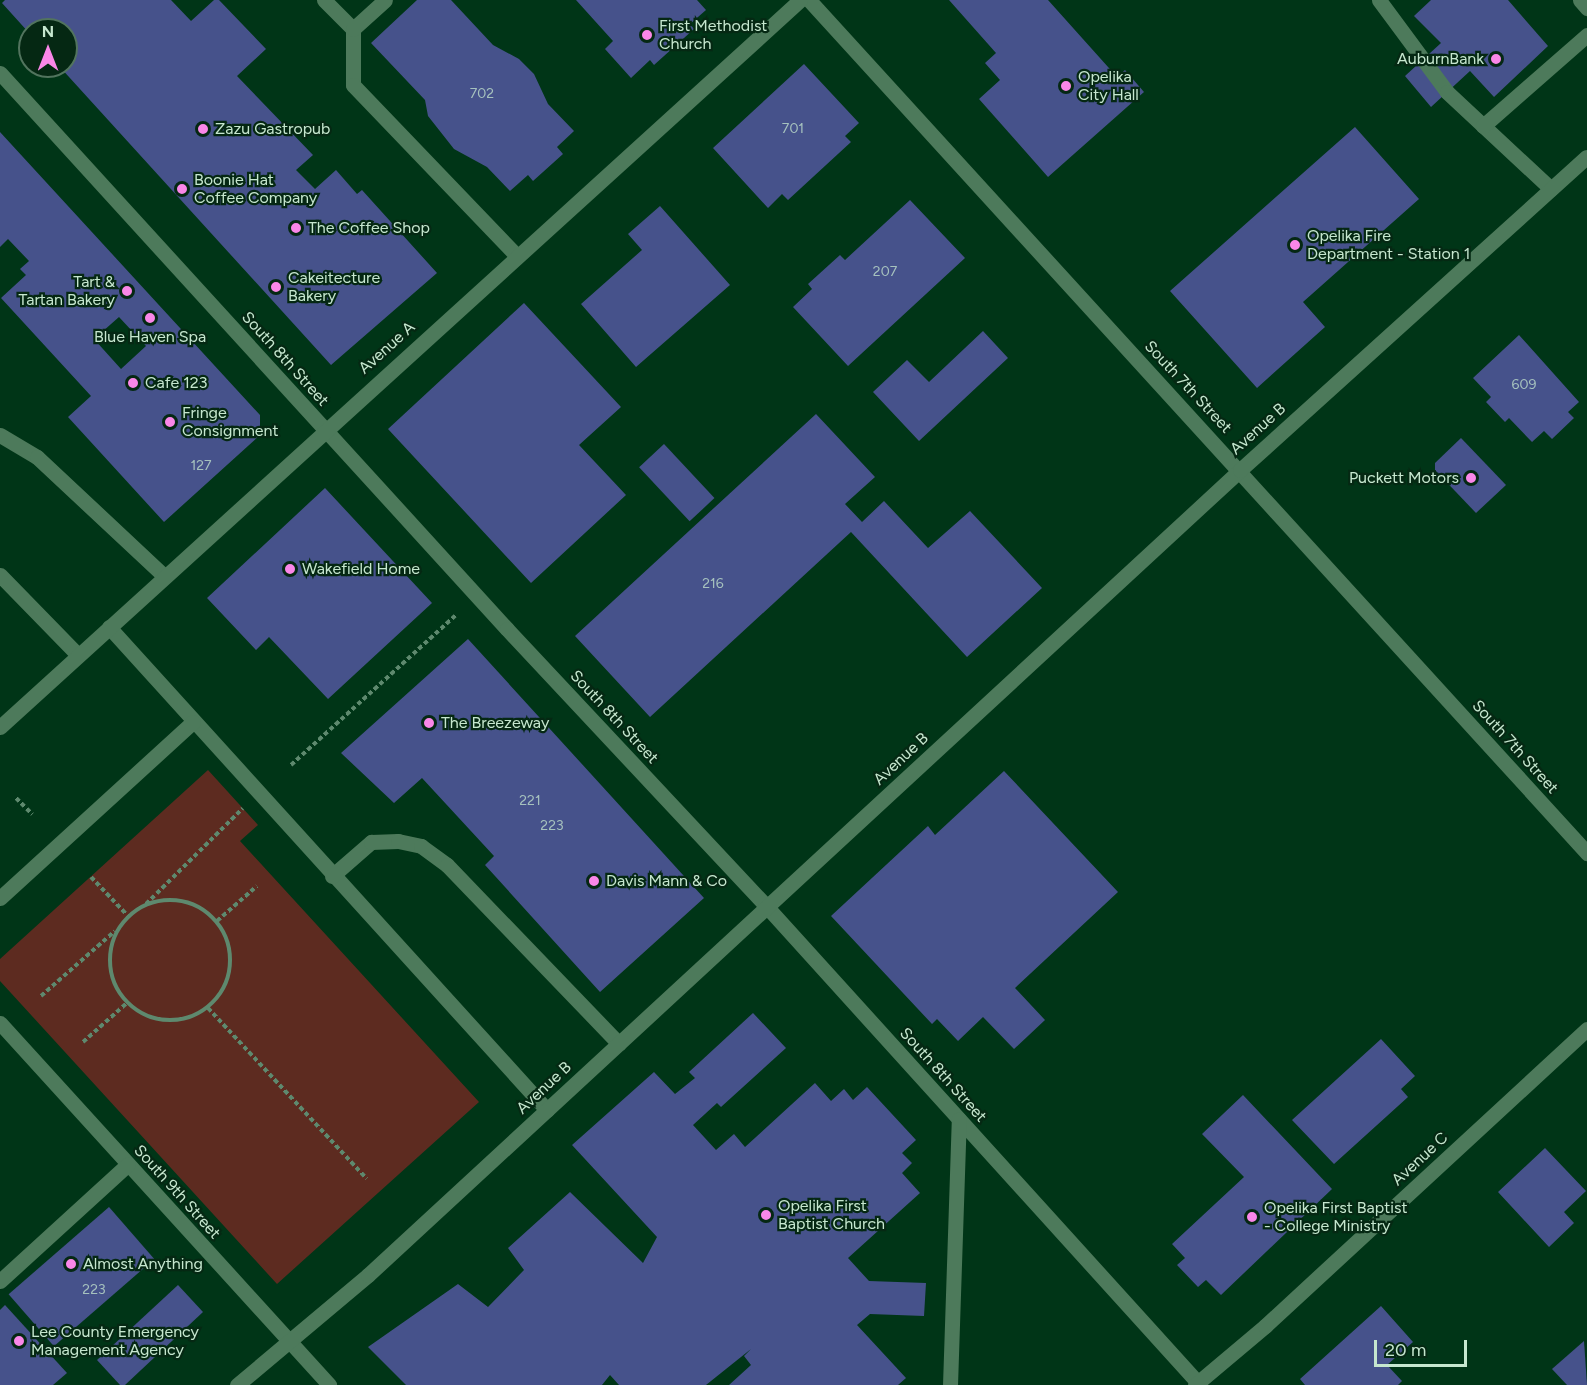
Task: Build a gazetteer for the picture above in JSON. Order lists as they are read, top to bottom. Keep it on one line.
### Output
{"streets":{"street":["Avenue A","South 8th Street","South 7th Street","Avenue B","Avenue C","South 9th Street"]},"crossings":[["Avenue A","South 8th Street"],["South 8th Street","Avenue B"],["South 8th Street","Avenue C"],["South 7th Street","Avenue B"],["Avenue B","South 9th Street"]],"places":["First Methodist Church","AuburnBank","Opelika City Hall","Zazu Gastropub","Boonie Hat Coffee Company","The Coffee Shop","Opelika Fire Department - Station 1","Cakeitecture Bakery","Tart & Tartan Bakery","Blue Haven Spa","Cafe 123","Fringe Consignment","Puckett Motors","Wakefield Home","The Breezeway","Davis Mann & Co","Opelika First Baptist Church","Opelika First Baptist - College Ministry","Almost Anything","Lee County Emergency Management Agency"],"house_numbers":["702","701","207","609","127","216","221","223","223"],"scale_bar":"20 m","north":"top"}
